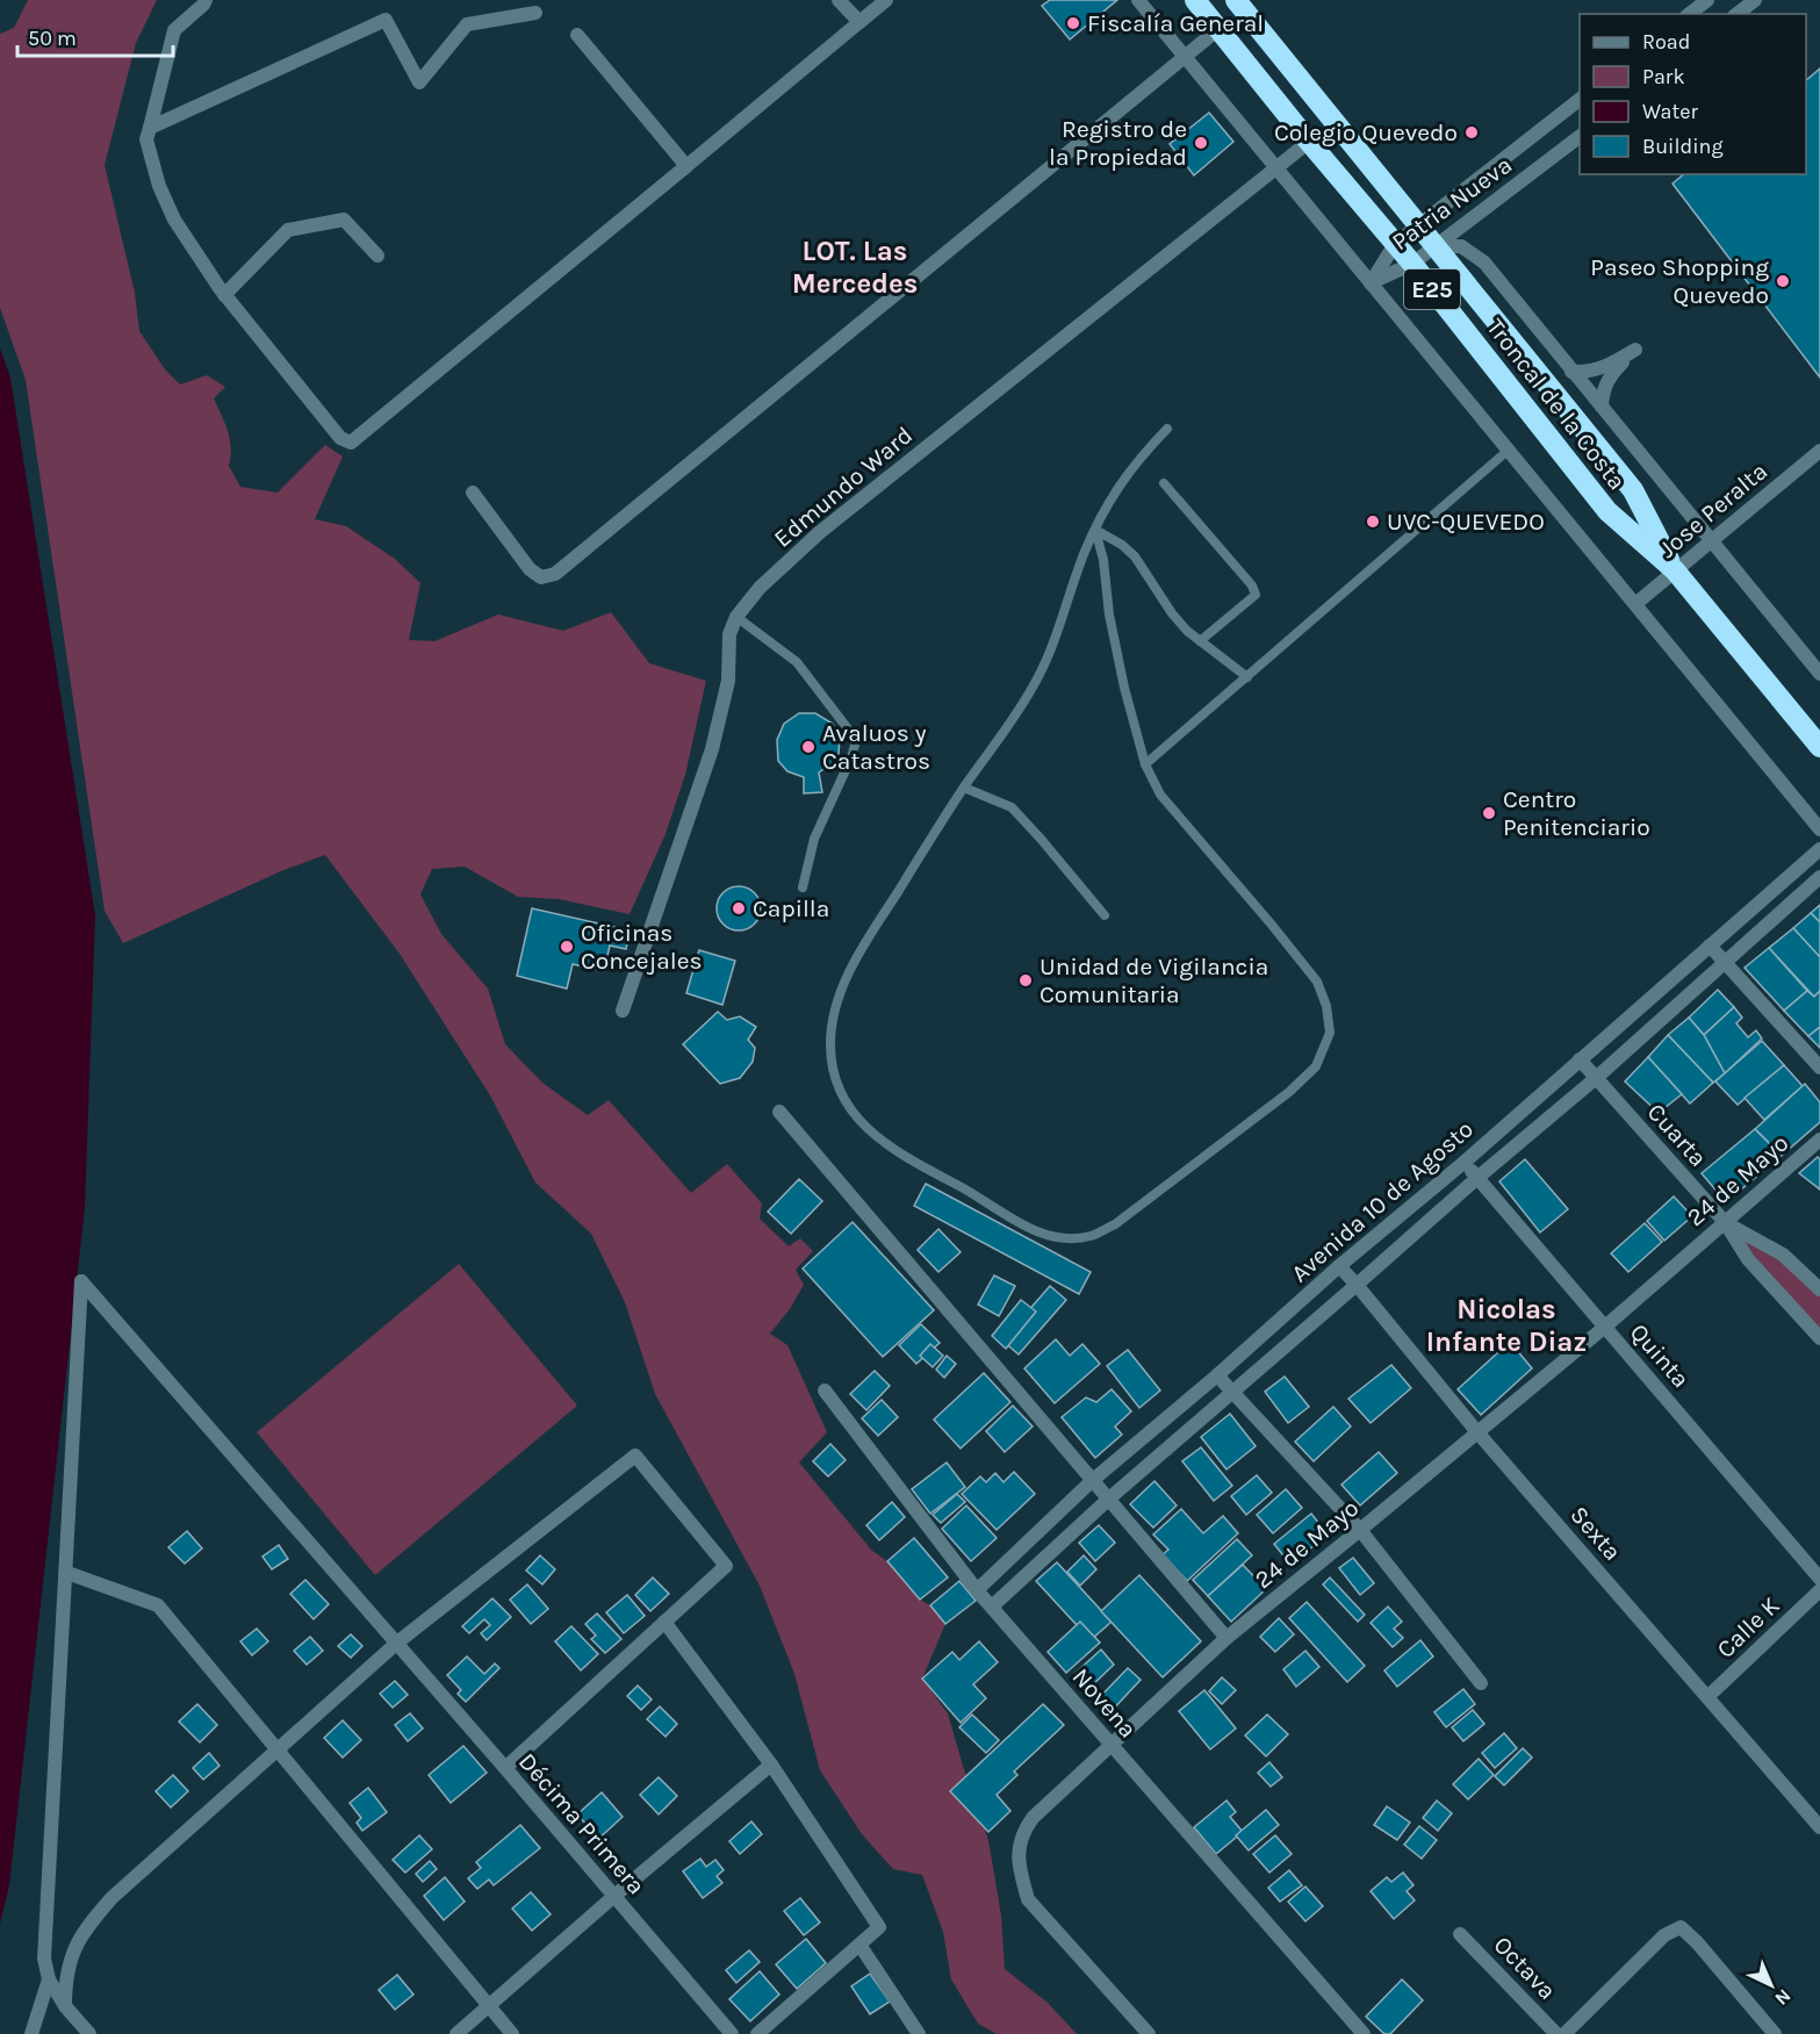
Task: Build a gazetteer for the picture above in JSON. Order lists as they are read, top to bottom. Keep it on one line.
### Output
{"streets":{"highway":["E25","Troncal de la Costa"],"street":["Patria Nueva","Edmundo Ward","Jose Peralta","Cuarta","24 de Mayo","Avenida 10 de Agosto","Quinta","Sexta","Calle K","Novena","Décima Primera","Octava"]},"crossings":[["Patria Nueva","Troncal de la Costa"],["Troncal de la Costa","Edmundo Ward"],["Troncal de la Costa","Jose Peralta"],["Cuarta","24 de Mayo"],["Cuarta","Avenida 10 de Agosto"],["24 de Mayo","Quinta"],["24 de Mayo","Sexta"],["24 de Mayo","Novena"],["Avenida 10 de Agosto","Quinta"],["Avenida 10 de Agosto","Sexta"],["Avenida 10 de Agosto","Novena"],["Sexta","Calle K"]],"districts":["LOT. Las Mercedes","Nicolas Infante Diaz"],"places":["Fiscalía General","Colegio Quevedo","Registro de la Propiedad","Paseo Shopping Quevedo","UVC-QUEVEDO","Avaluos y Catastros","Centro Penitenciario","Capilla","Oficinas Concejales","Unidad de Vigilancia Comunitaria"],"legend":["Road","Park","Water","Building"],"scale_bar":"50 m","north":"bottom right"}
